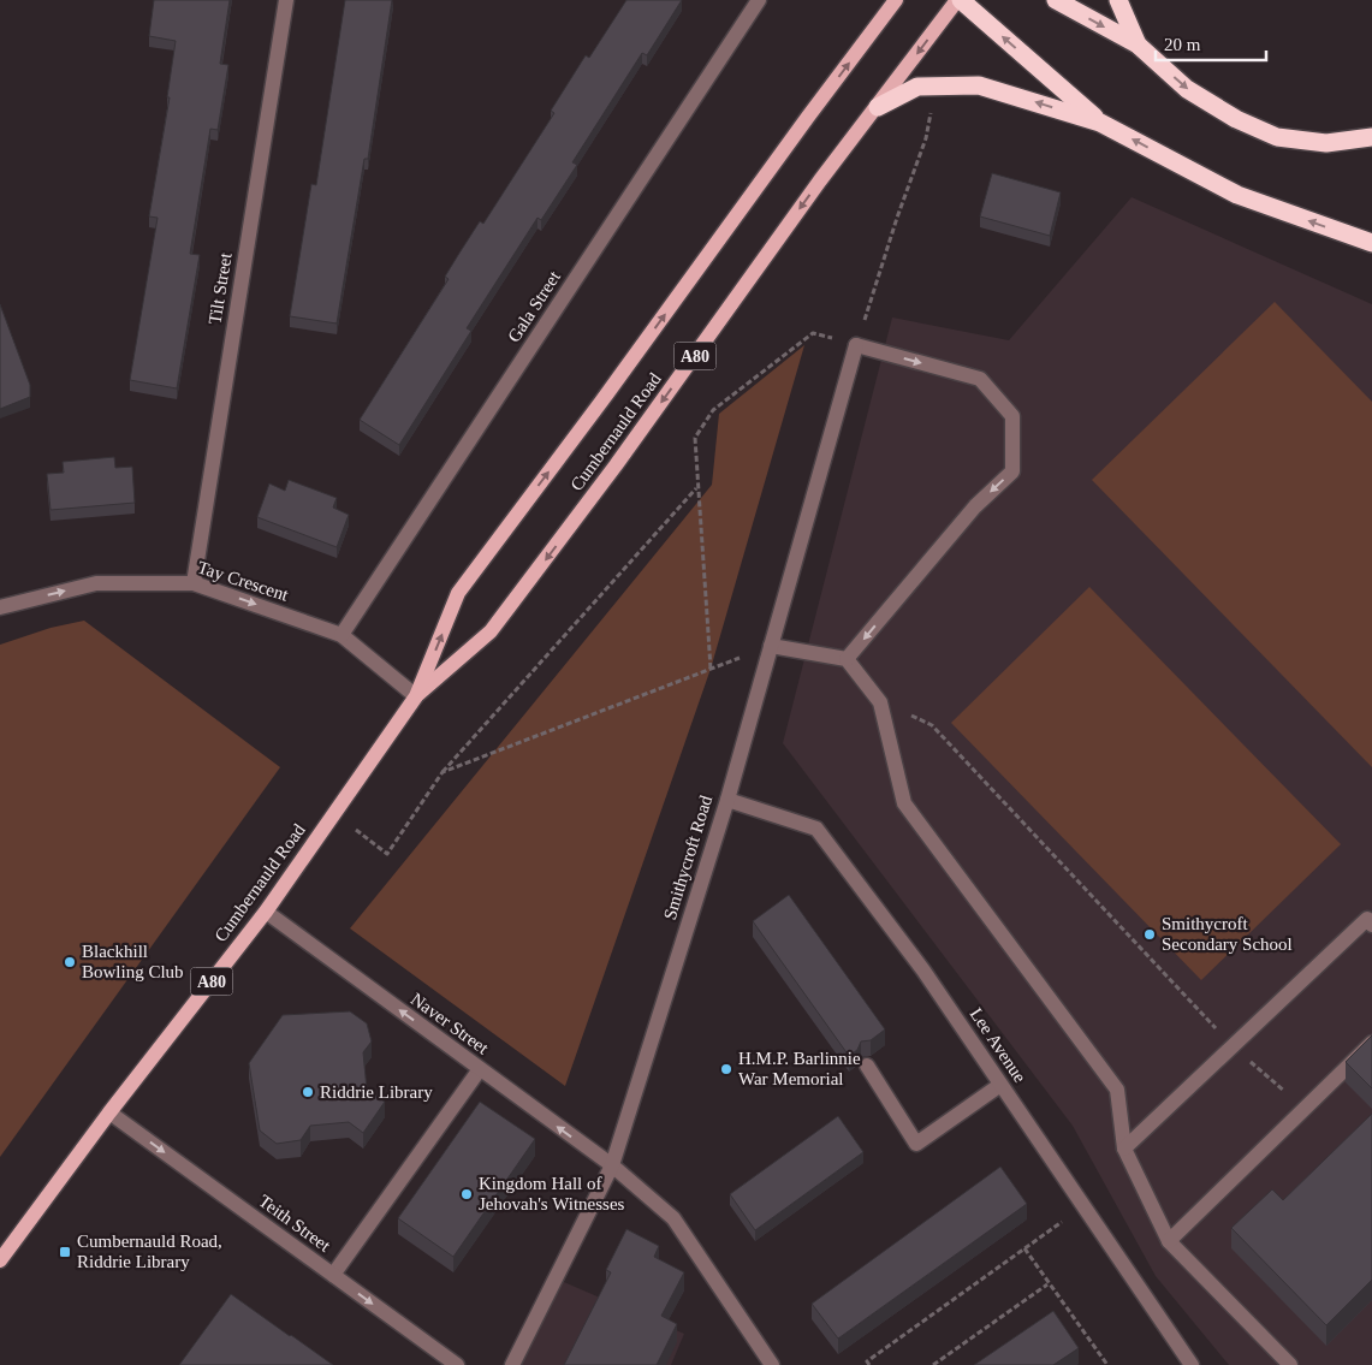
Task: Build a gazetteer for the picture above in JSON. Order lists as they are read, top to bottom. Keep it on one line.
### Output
{"streets":{"main road":["A80","Cumbernauld Road"],"street":["Tilt Street","Gala Street","Tay Crescent","Smithycroft Road","Naver Street","Lee Avenue","Teith Street"]},"crossings":[["Tilt Street","Tay Crescent"],["Gala Street","Tay Crescent"],["Cumbernauld Road","Tay Crescent"],["Cumbernauld Road","Naver Street"],["Cumbernauld Road","Teith Street"],["Smithycroft Road","Naver Street"],["Smithycroft Road","Lee Avenue"]],"one_way":["Tay Crescent","Naver Street","Teith Street"],"places":{"other":["Smithycroft Secondary School","Blackhill Bowling Club","H.M.P. Barlinnie War Memorial","Riddrie Library","Kingdom Hall of Jehovah's Witnesses"],"transit":["Cumbernauld Road, Riddrie Library"]},"scale_bar":"20 m"}
